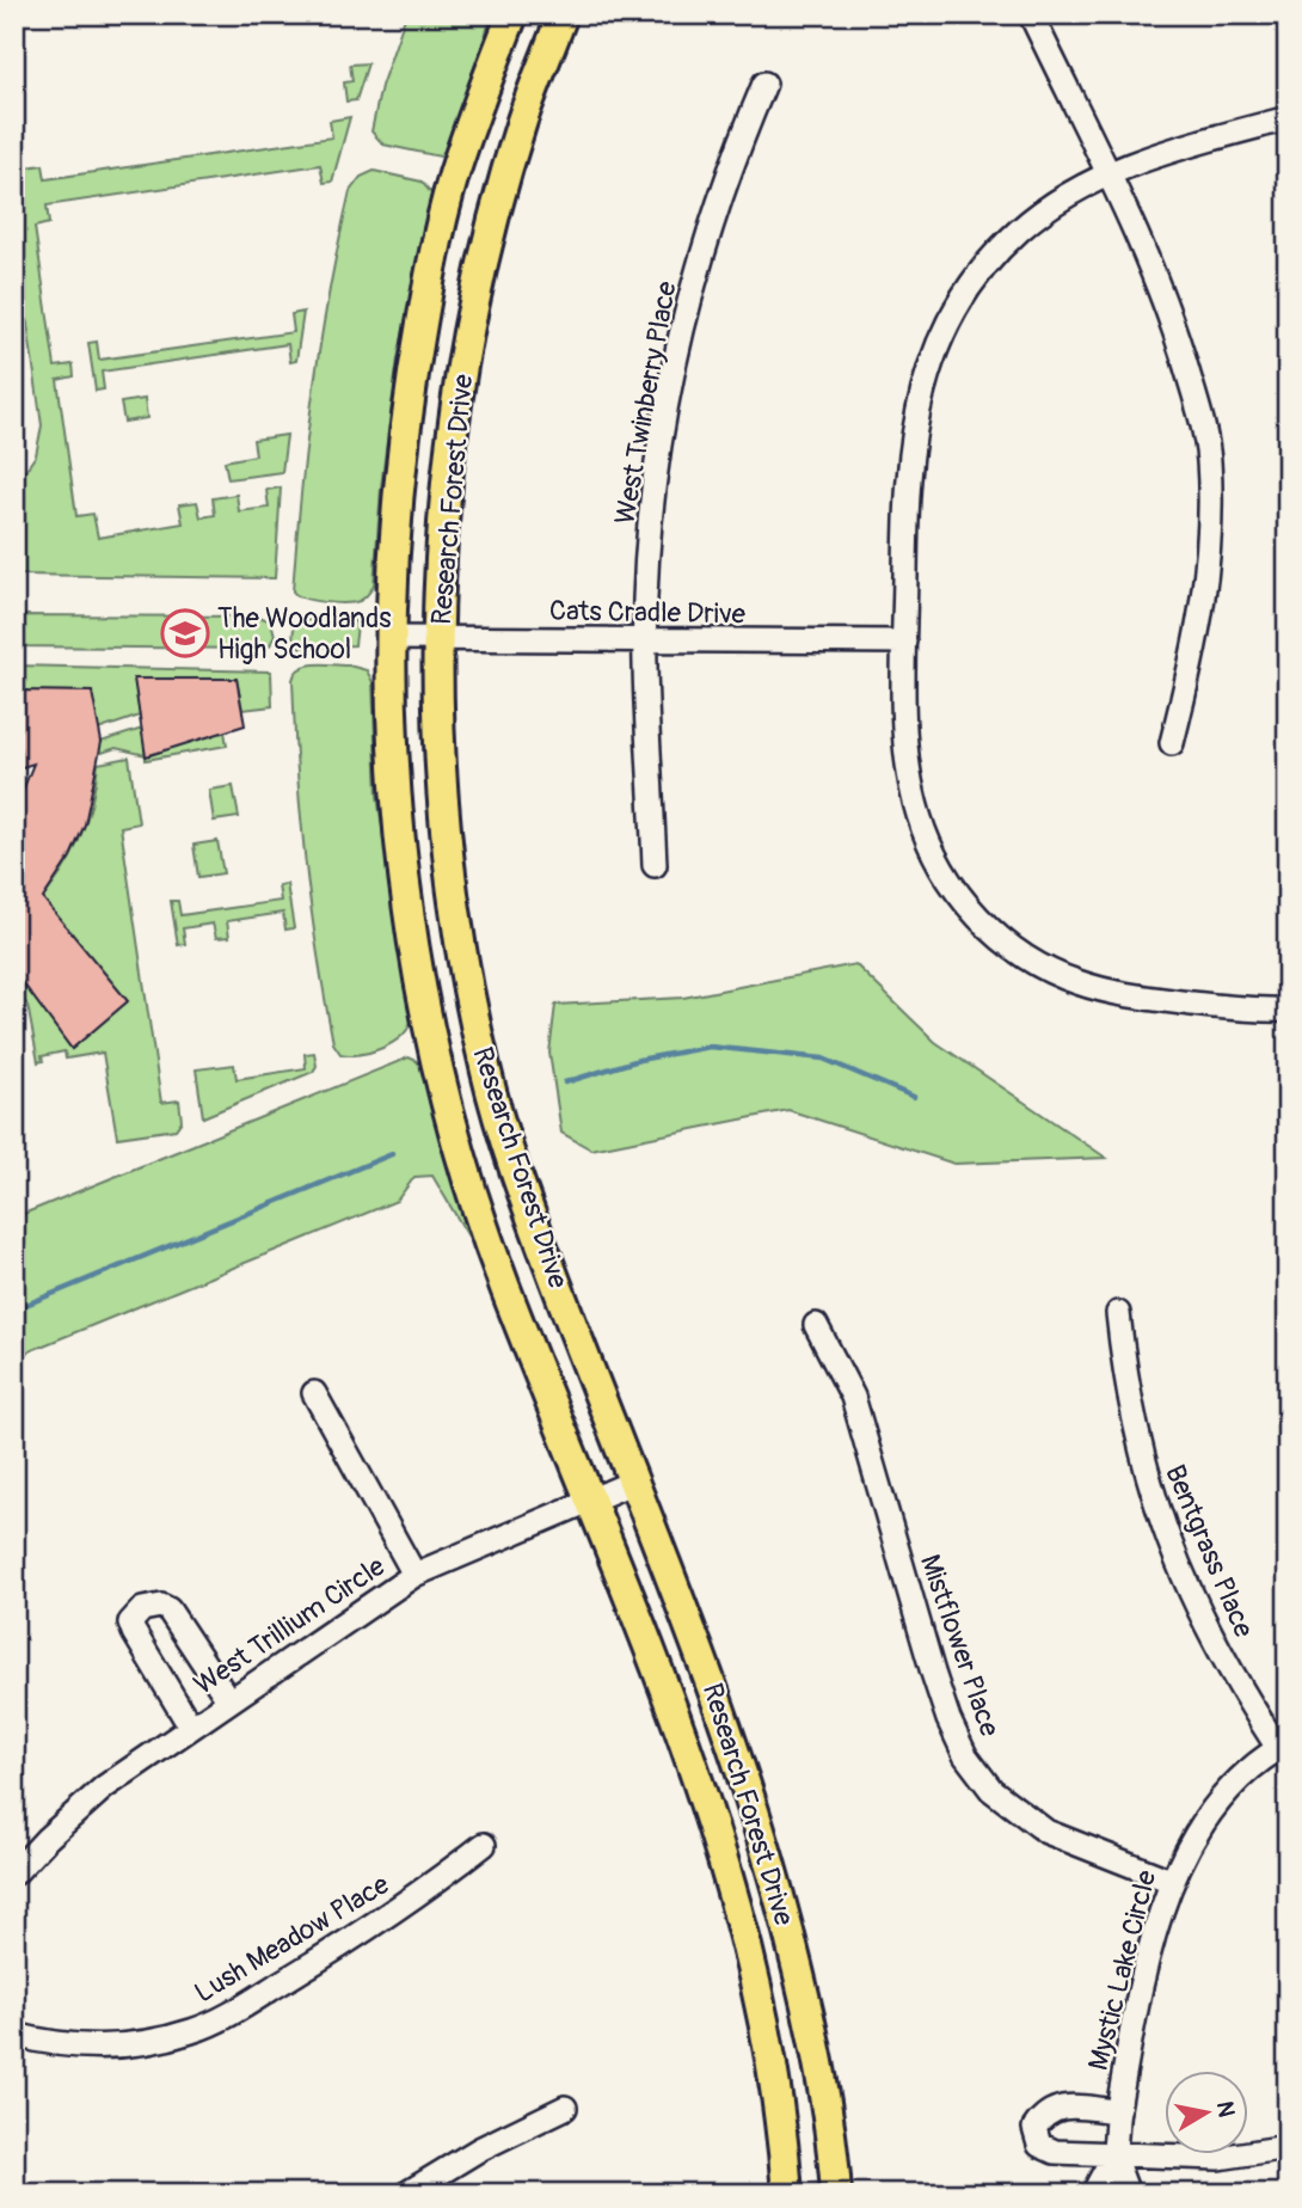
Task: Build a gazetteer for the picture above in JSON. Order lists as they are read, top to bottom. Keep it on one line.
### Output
{"streets":{"main road":["Research Forest Drive"],"street":["West Twinberry Place","Cats Cradle Drive","Bentgrass Place","West Trillium Circle","Mistflower Place","Lush Meadow Place","Mystic Lake Circle"]},"crossings":[["West Twinberry Place","Cats Cradle Drive"],["Research Forest Drive","Cats Cradle Drive"],["Research Forest Drive","West Trillium Circle"],["Bentgrass Place","Mystic Lake Circle"],["Mistflower Place","Mystic Lake Circle"]],"places":{"school or university":["The Woodlands High School"]},"north":"right"}
